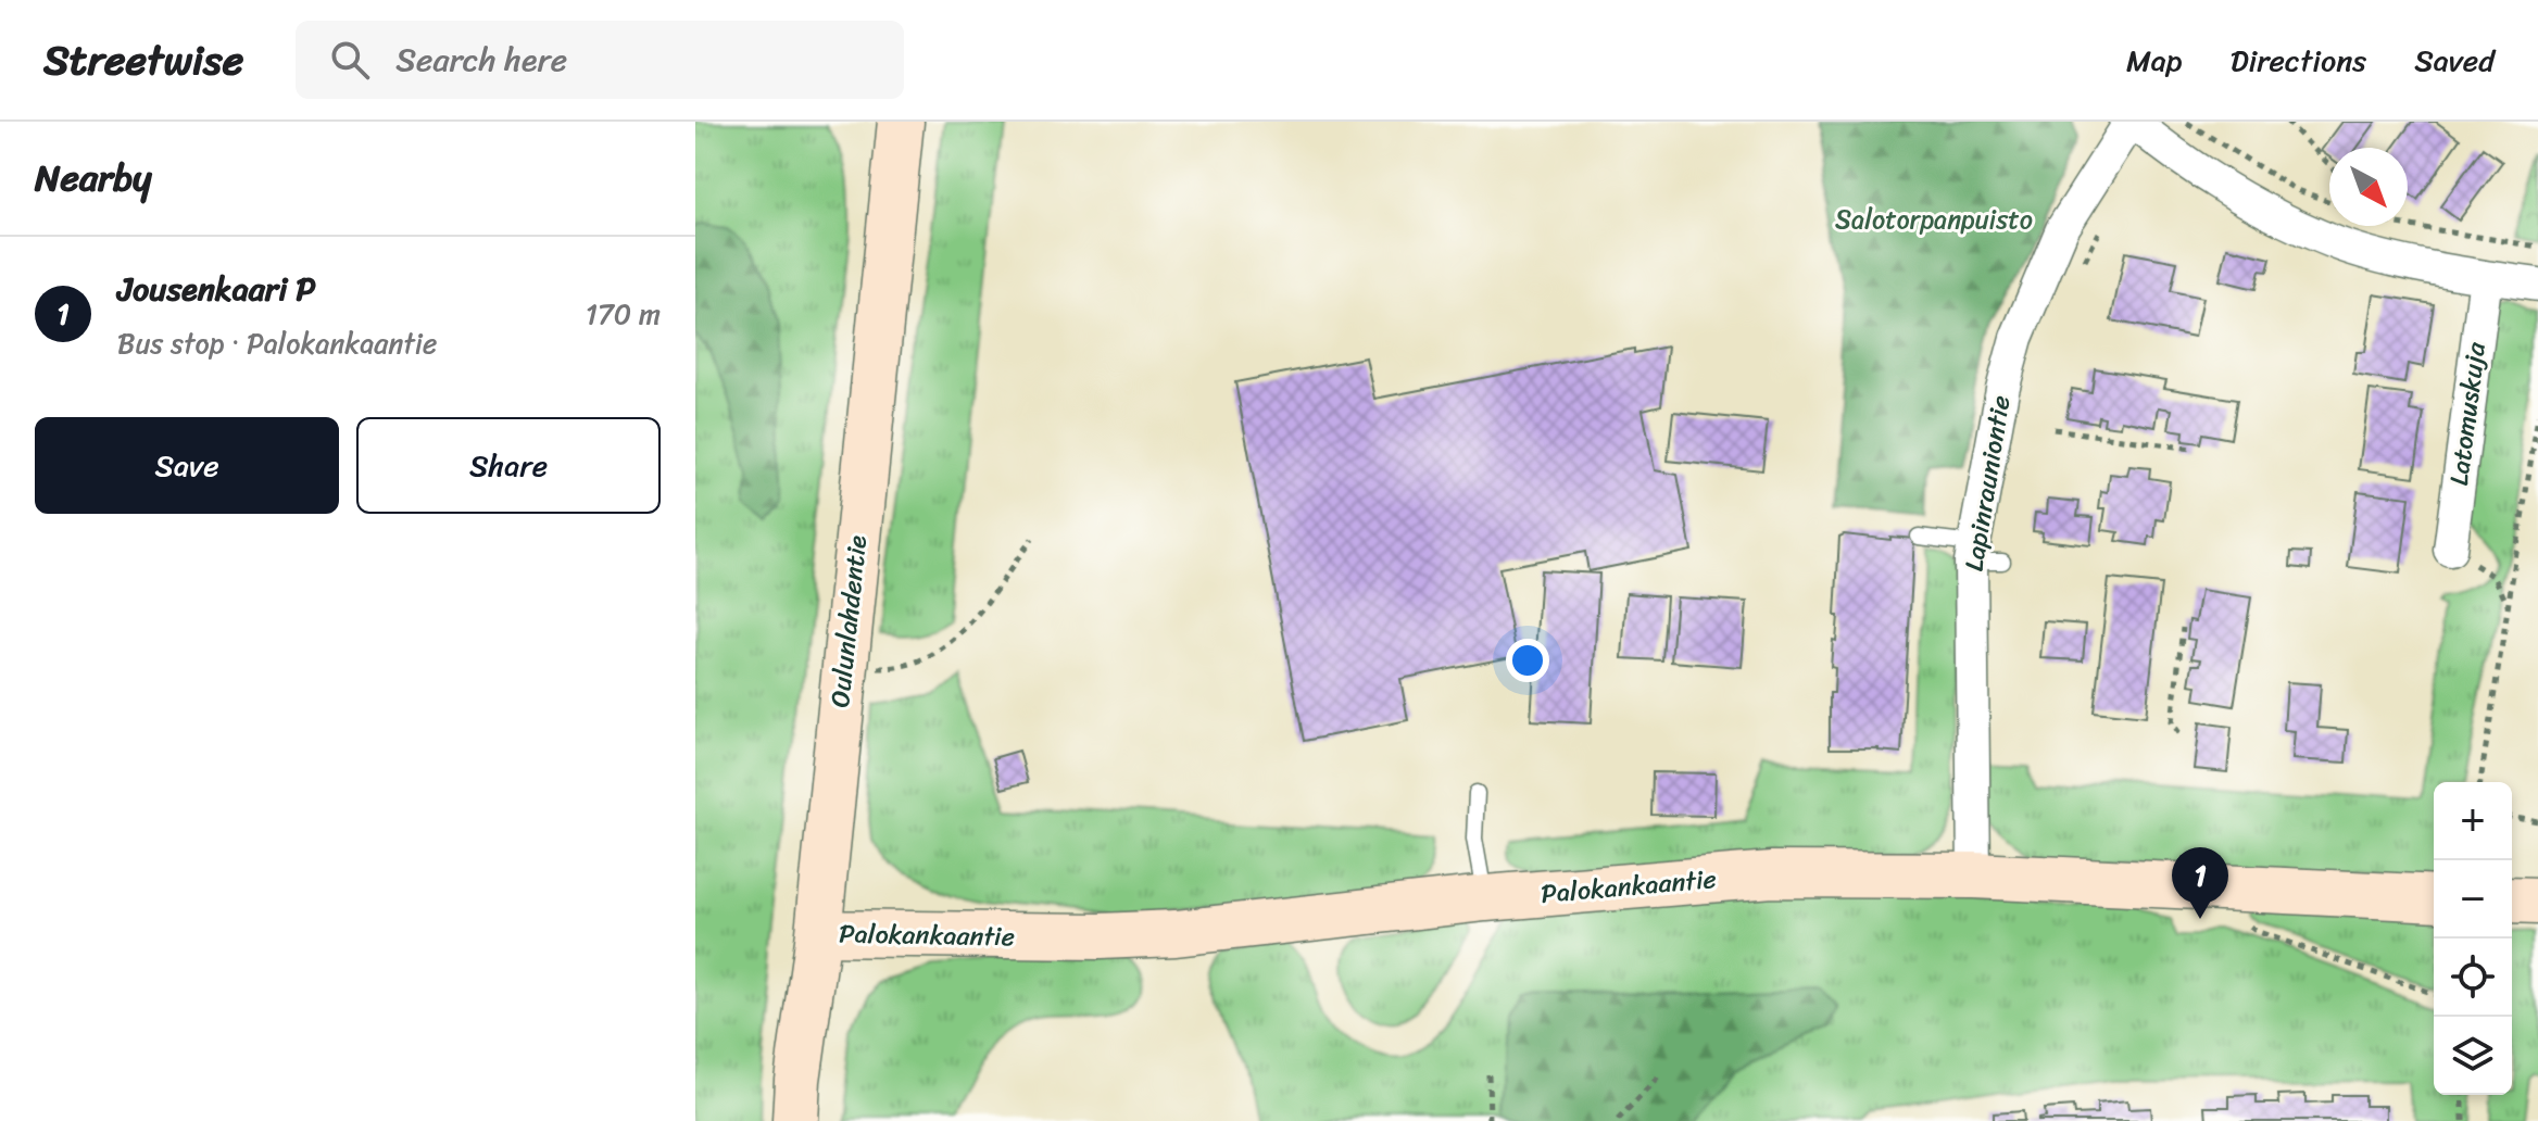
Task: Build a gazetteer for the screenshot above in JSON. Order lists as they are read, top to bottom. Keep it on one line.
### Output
{"streets":{"main road":["Oulunlahdentie","Palokankaantie"],"street":["Latomuskuja","Lapinrauniontie"]},"crossings":[["Lapinrauniontie","Palokankaantie"],["Oulunlahdentie","Palokankaantie"]],"parks":["Salotorpanpuisto"],"north":"bottom right","page":{"header":"Streetwise","search":"Search here","nav":["Map","Directions","Saved"],"heading":"Nearby","list":[{"mark":"1","name":"Jousenkaari P","note":"Bus stop · Palokankaantie","value":"170 m"}],"buttons":["Save","Share"],"map_buttons":["+","−"],"pins":"1"}}
